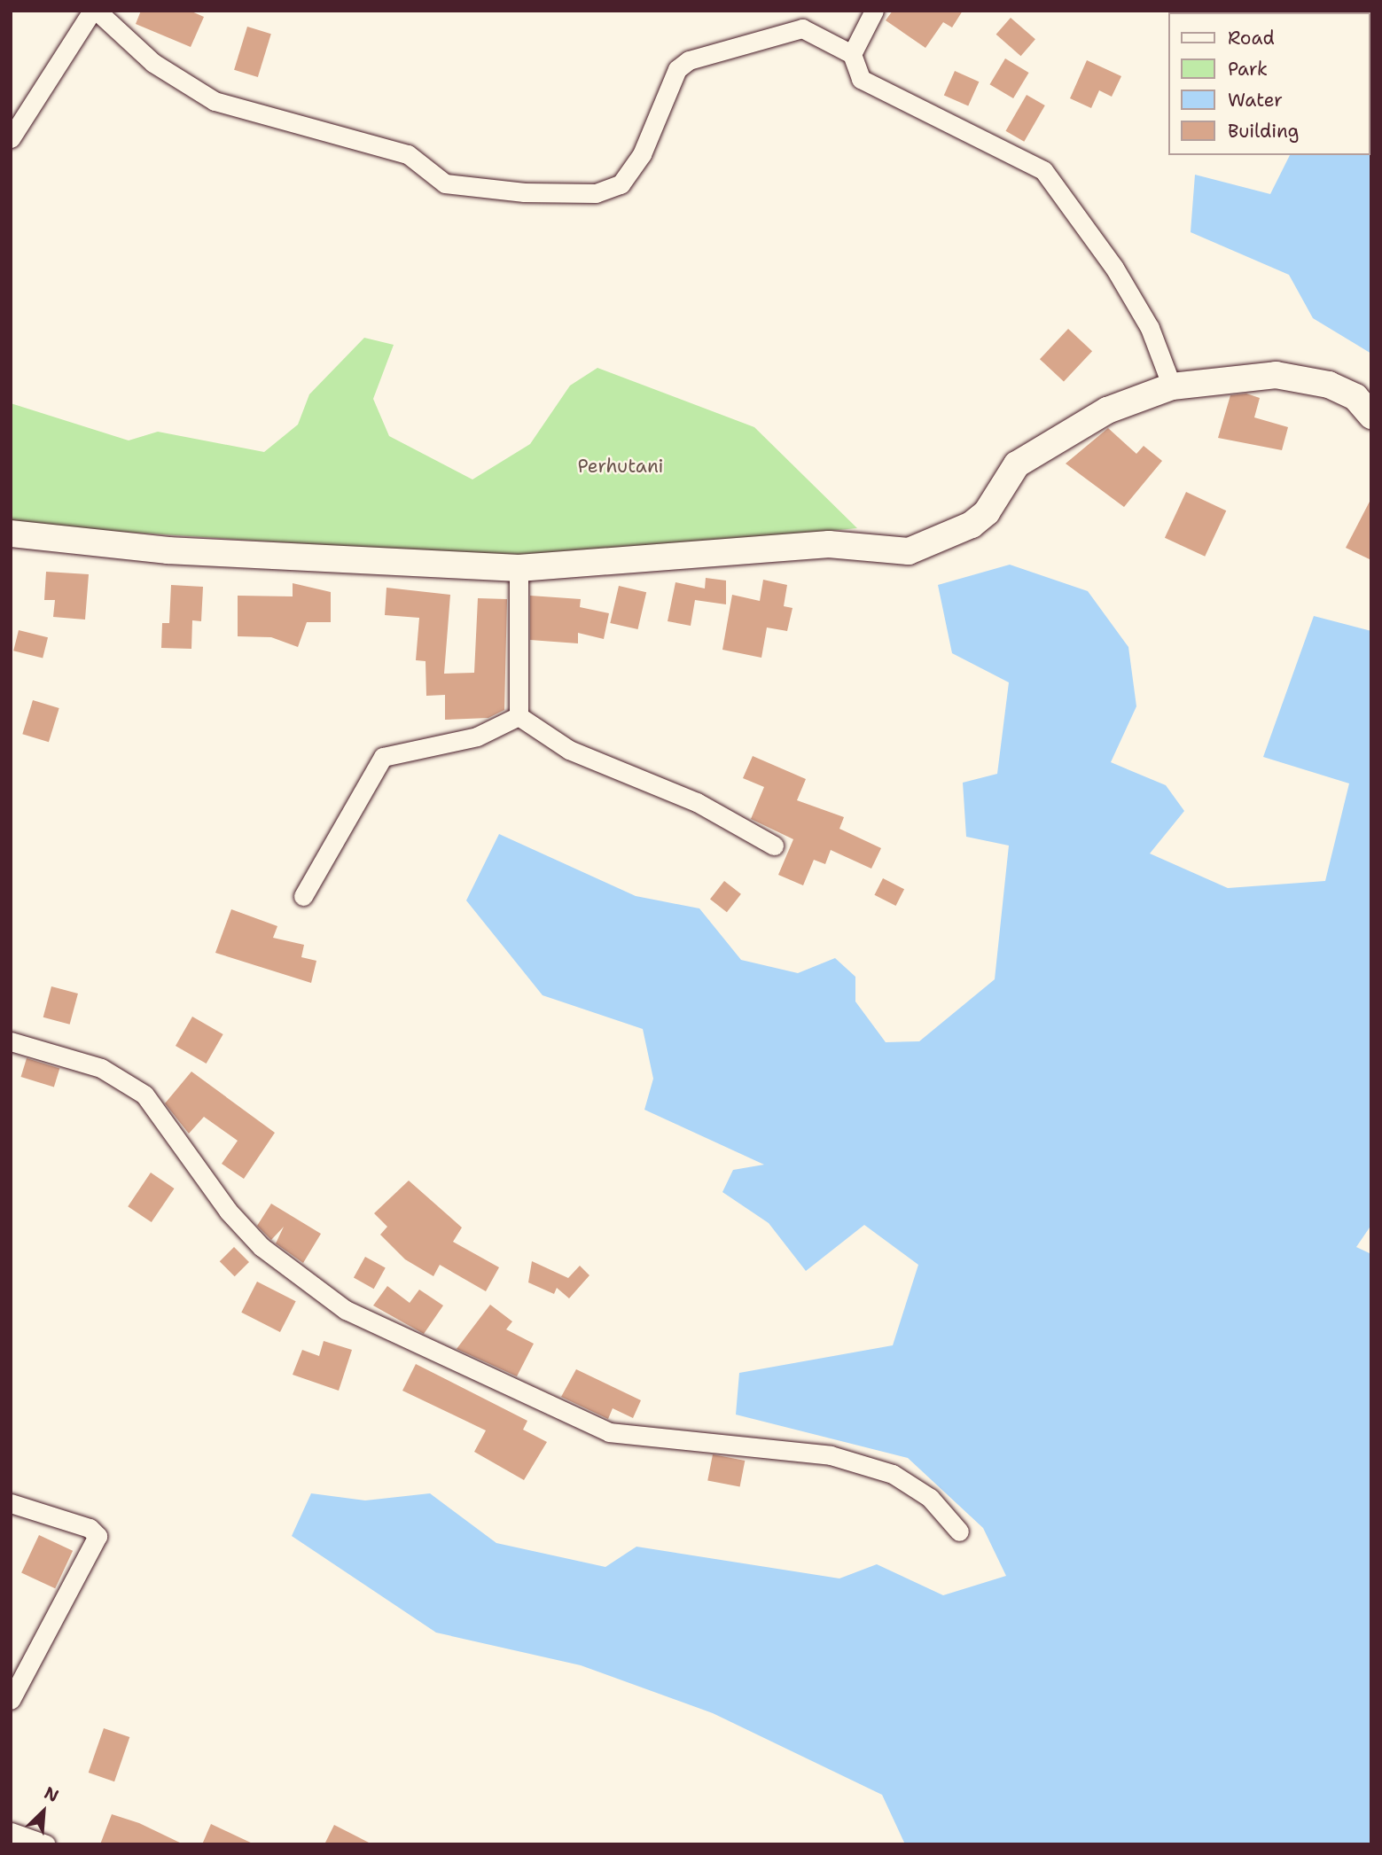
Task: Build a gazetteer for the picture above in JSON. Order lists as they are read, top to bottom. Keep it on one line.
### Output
{"parks":["Perhutani"],"legend":["Road","Park","Water","Building"],"north":"top right"}
